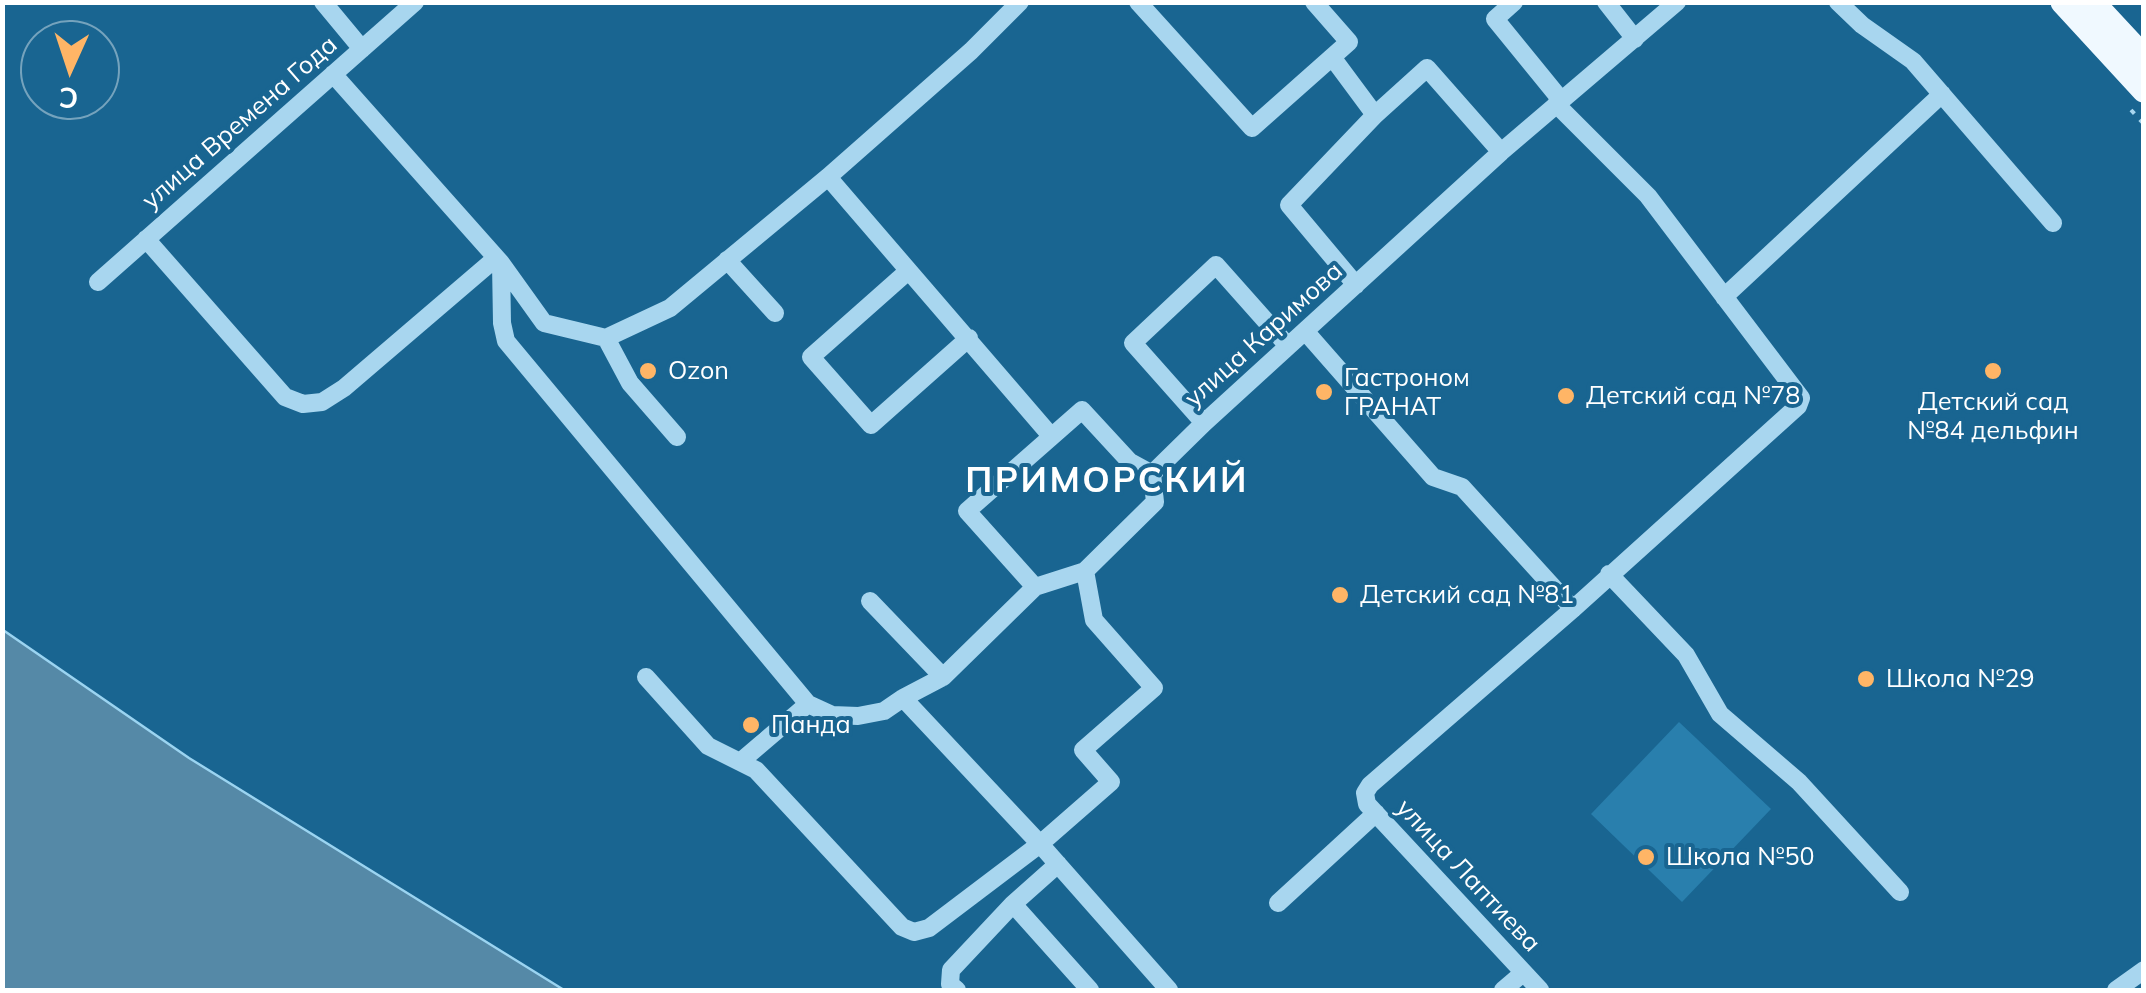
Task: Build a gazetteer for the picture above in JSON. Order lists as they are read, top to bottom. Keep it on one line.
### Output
{"streets":{"street":["улица Времена Года","улица Каримова","улица Лаптиева"]},"districts":["ПРИМОРСКИЙ"],"places":["Ozon","Детский сад №84 дельфин","Гастроном ГРАНАТ","Детский сад №78","Детский сад №81","Школа №29","Панда","Школа №50"],"north":"bottom"}
